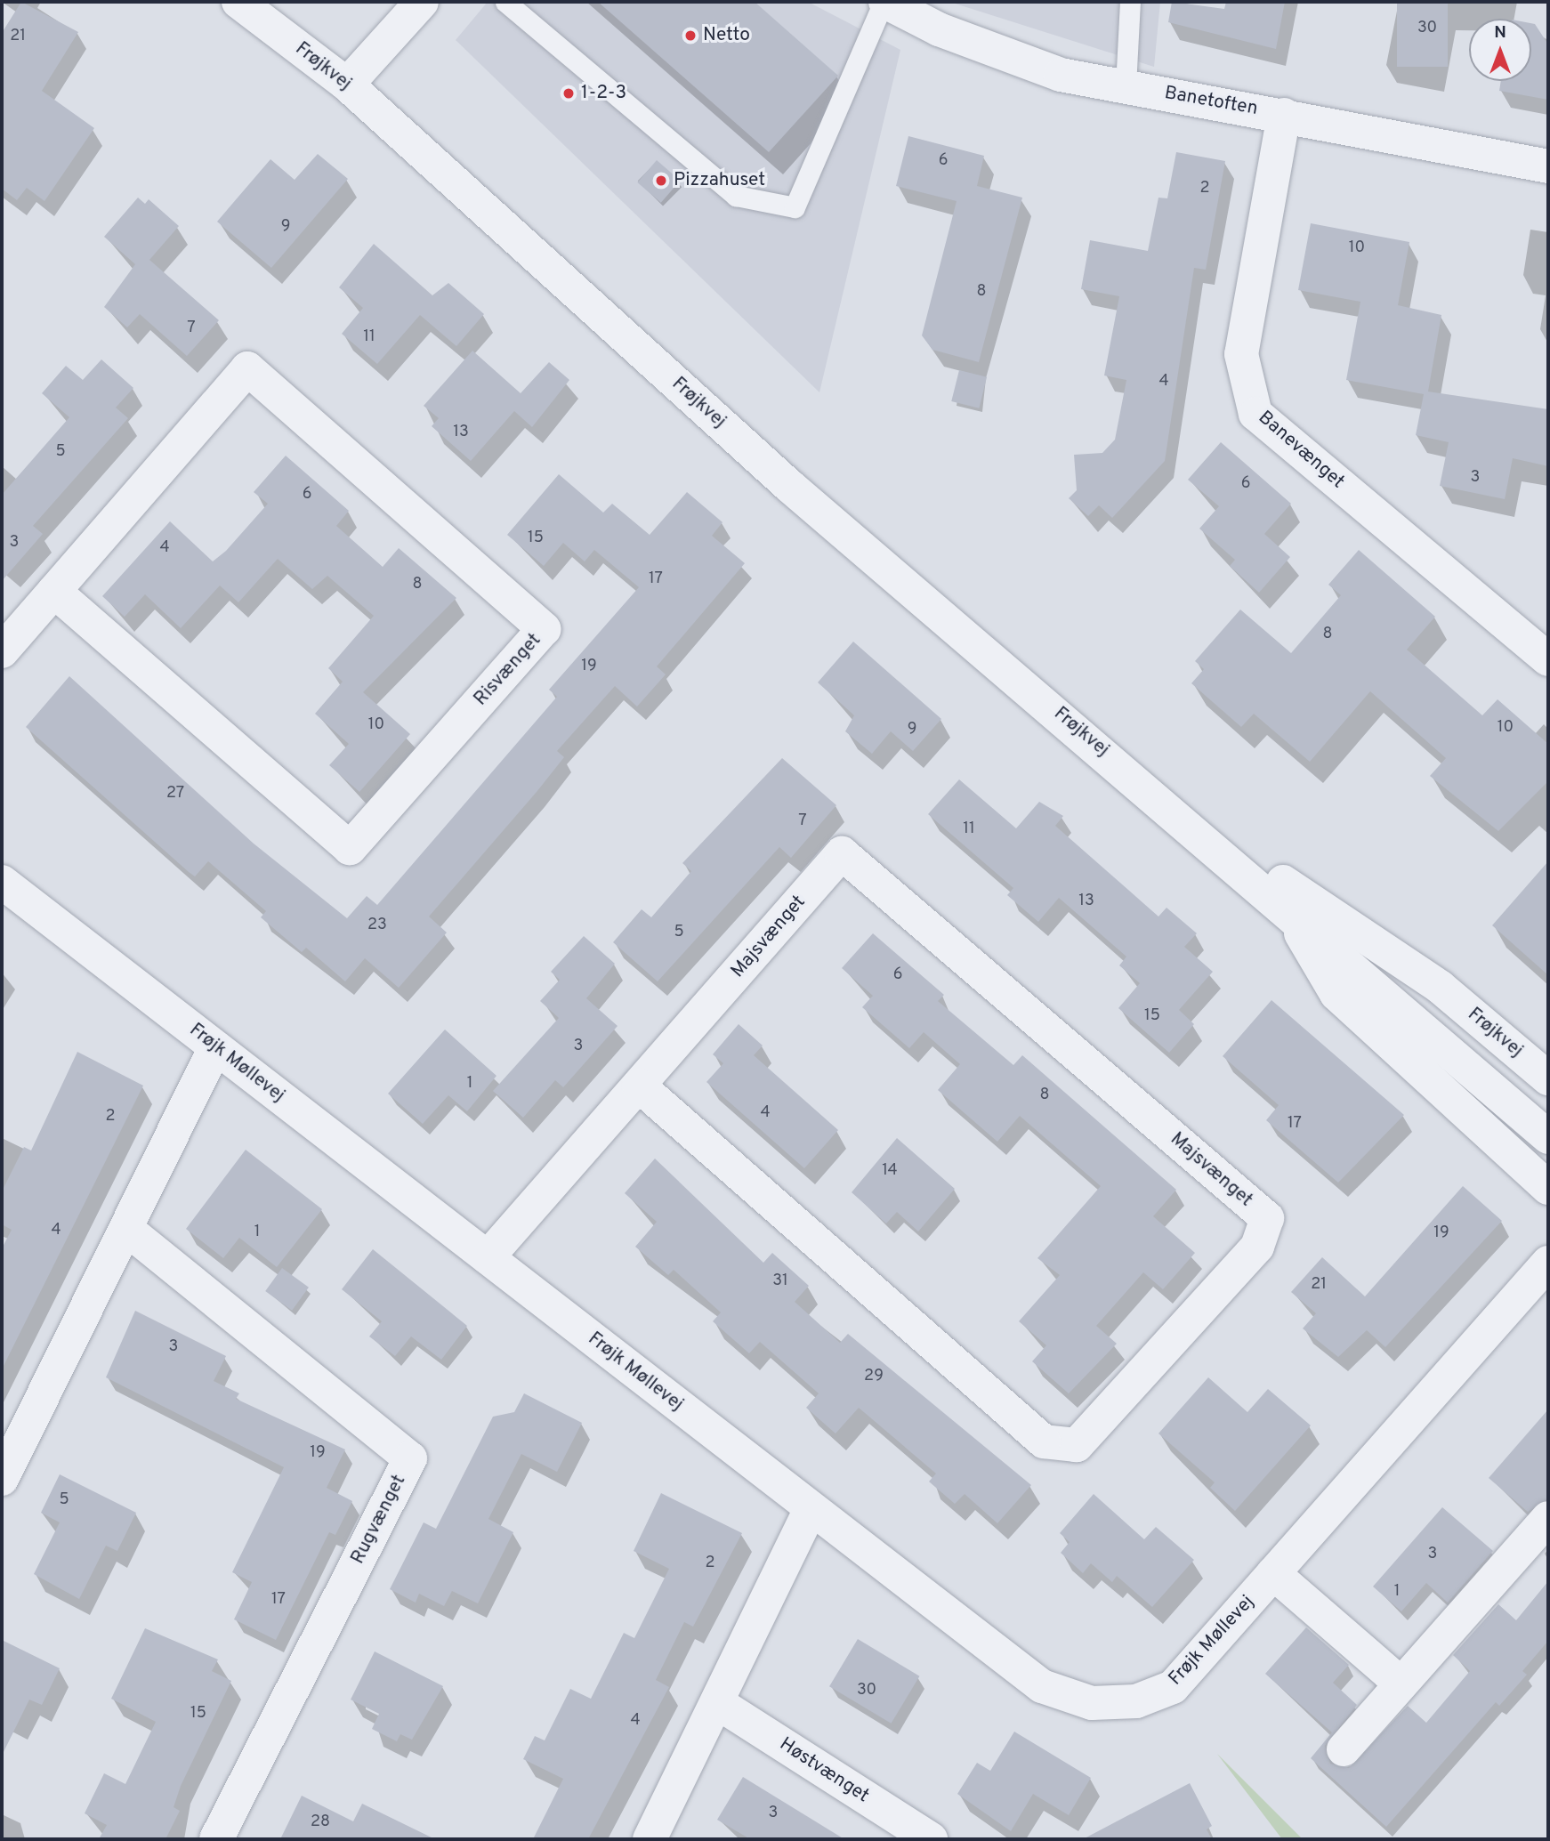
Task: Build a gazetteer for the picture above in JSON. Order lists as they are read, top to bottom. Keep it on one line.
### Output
{"streets":{"street":["Frøjkvej","Banetoften","Banevænget","Risvænget","Majsvænget","Frøjk Møllevej","Rugvænget","Høstvænget"]},"crossings":[["Banetoften","Banevænget"],["Majsvænget","Frøjk Møllevej"]],"places":["Netto","1-2-3","Pizzahuset"],"house_numbers":["30","21","6","2","9","10","8","7","11","4","13","5","3","6","6","15","3","4","17","8","8","19","10","10","9","27","7","11","13","23","5","6","15","3","1","8","4","2","17","14","4","1","19","31","21","3","29","19","5","3","2","1","17","30","15","4","3","28"],"north":"top"}
